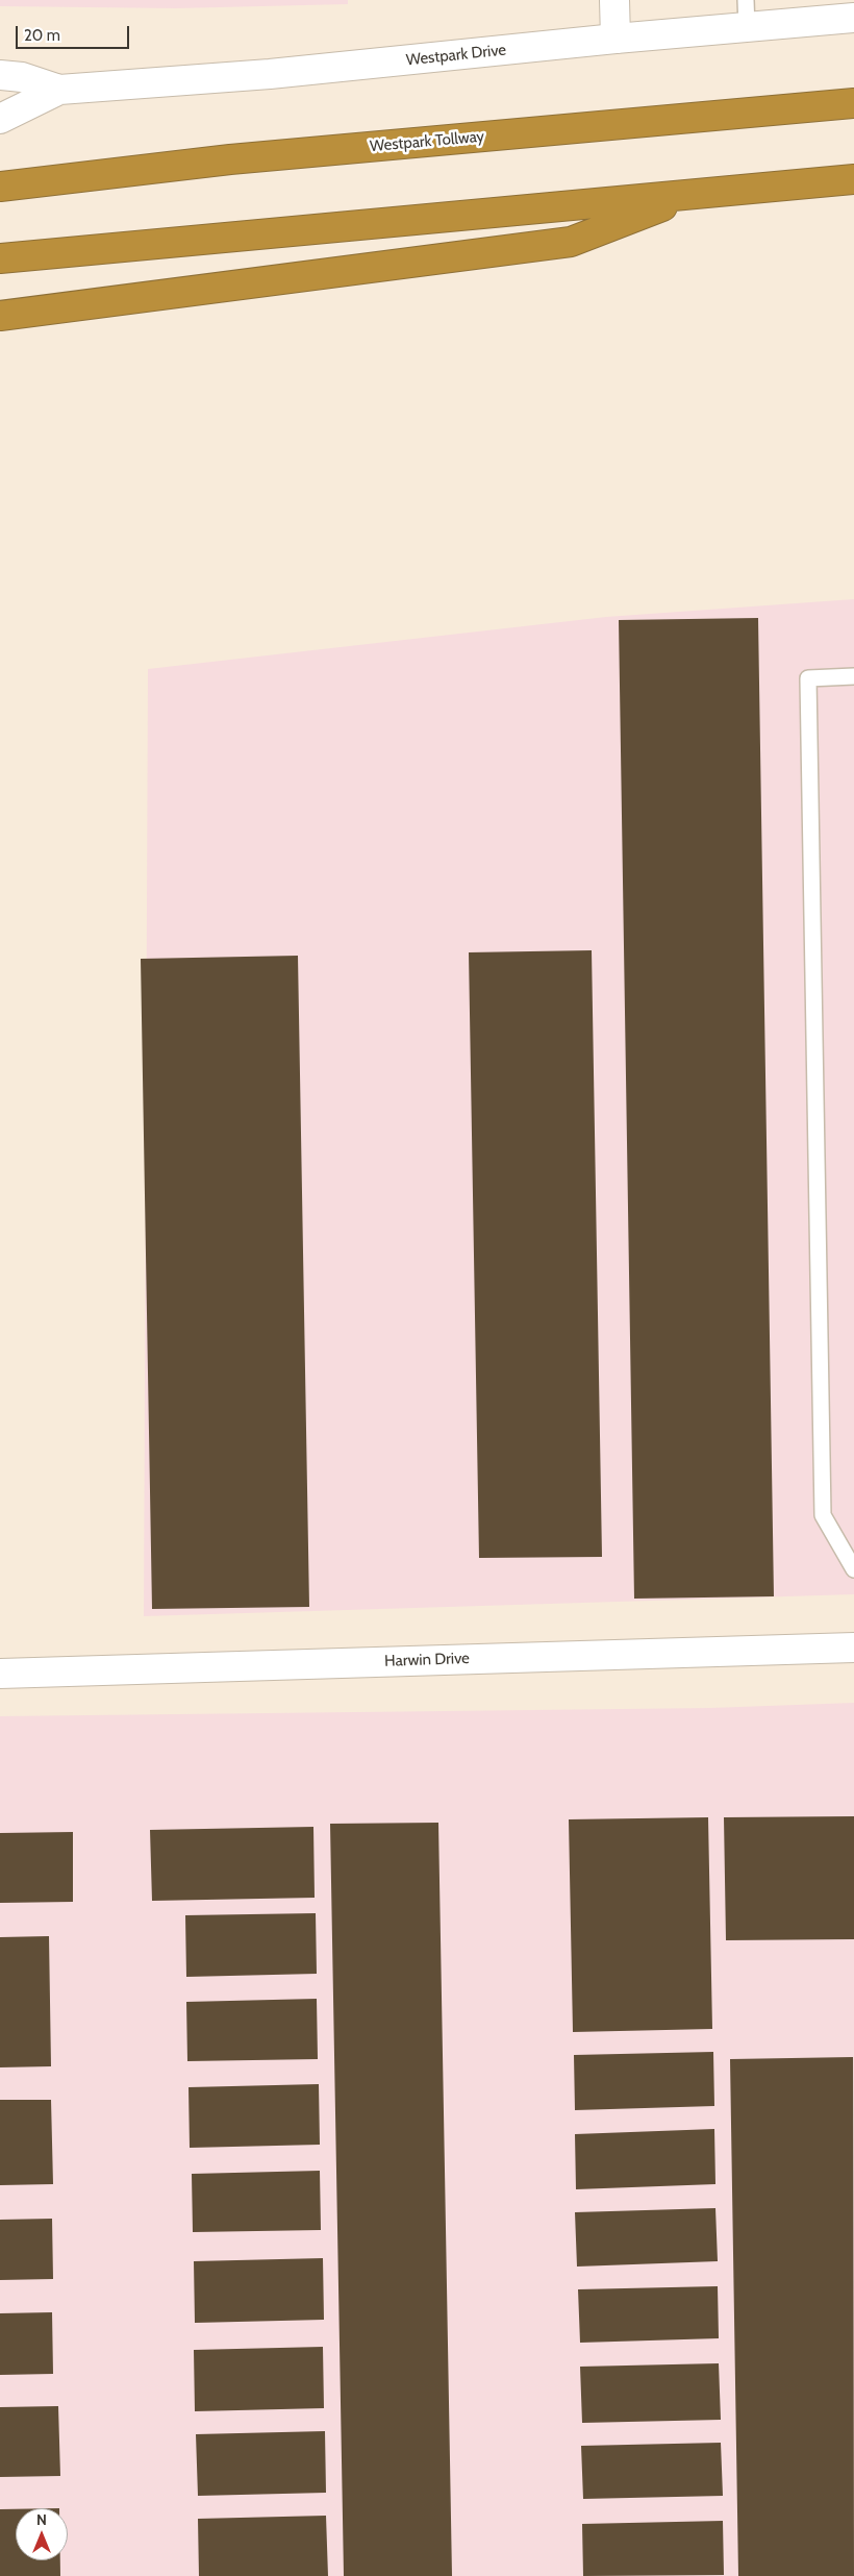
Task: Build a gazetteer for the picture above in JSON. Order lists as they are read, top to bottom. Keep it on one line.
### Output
{"streets":{"highway":["Westpark Tollway"],"main road":["Westpark Drive","Harwin Drive"]},"scale_bar":"20 m","north":"top"}
